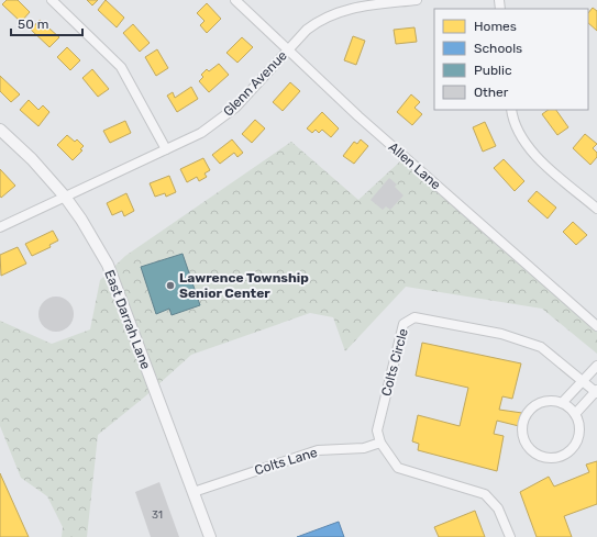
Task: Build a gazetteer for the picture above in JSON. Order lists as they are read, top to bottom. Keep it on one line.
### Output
{"streets":{"street":["Glenn Avenue","Allen Lane","East Darrah Lane","Colts Circle","Colts Lane"]},"crossings":[["Glenn Avenue","Allen Lane"],["Glenn Avenue","East Darrah Lane"],["East Darrah Lane","Colts Lane"],["Colts Circle","Colts Lane"]],"places":["Lawrence Township Senior Center"],"house_numbers":["31"],"legend":["Homes","Schools","Public","Other"],"scale_bar":"50 m"}
